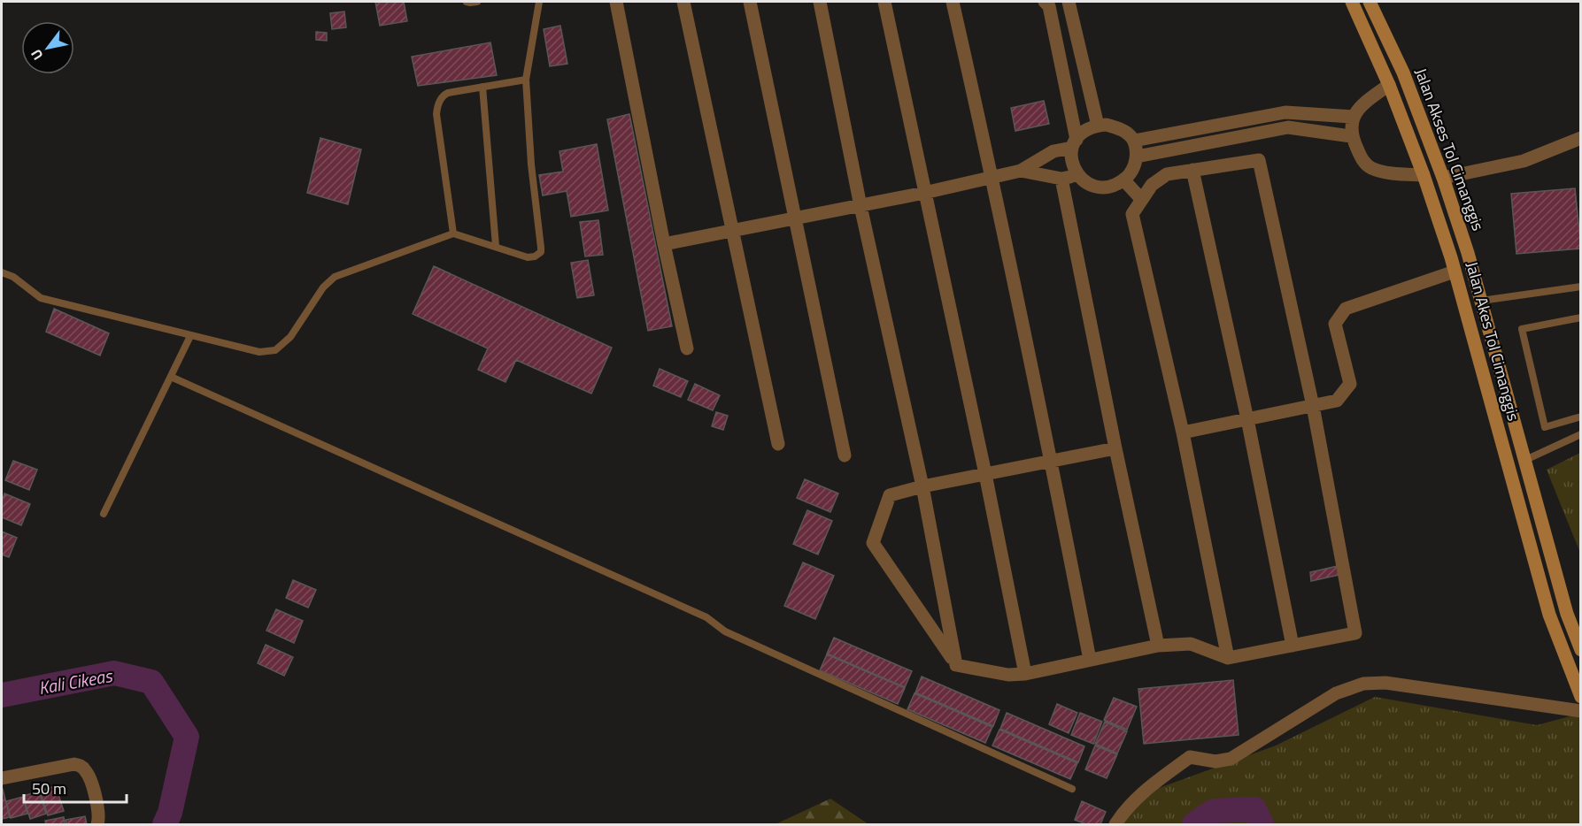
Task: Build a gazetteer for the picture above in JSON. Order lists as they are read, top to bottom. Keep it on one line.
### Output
{"streets":{"main road":["Jalan Akses Tol Cimanggis","Jalan Akes Tol Cimanggis"]},"water":["Kali Cikeas"],"scale_bar":"50 m","north":"bottom left"}
